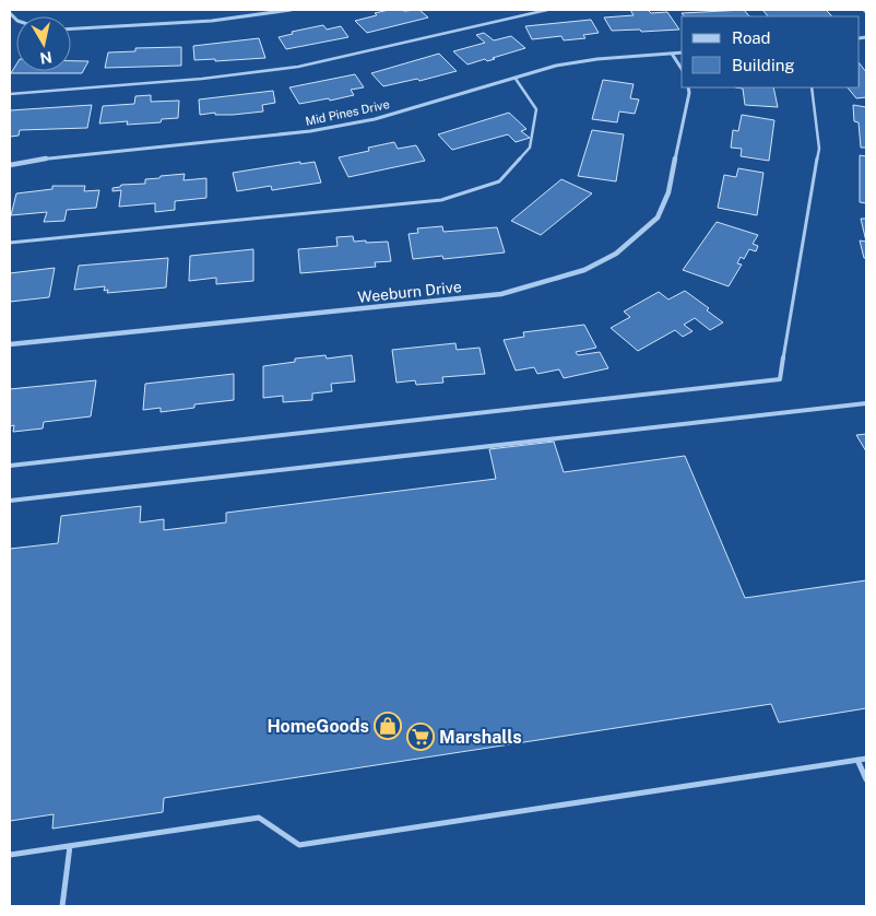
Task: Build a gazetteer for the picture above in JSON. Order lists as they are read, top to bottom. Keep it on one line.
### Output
{"streets":{"street":["Mid Pines Drive","Weeburn Drive"]},"places":{"shop":["HomeGoods"],"supermarket":["Marshalls"]},"legend":["Road","Building"],"north":"bottom"}
